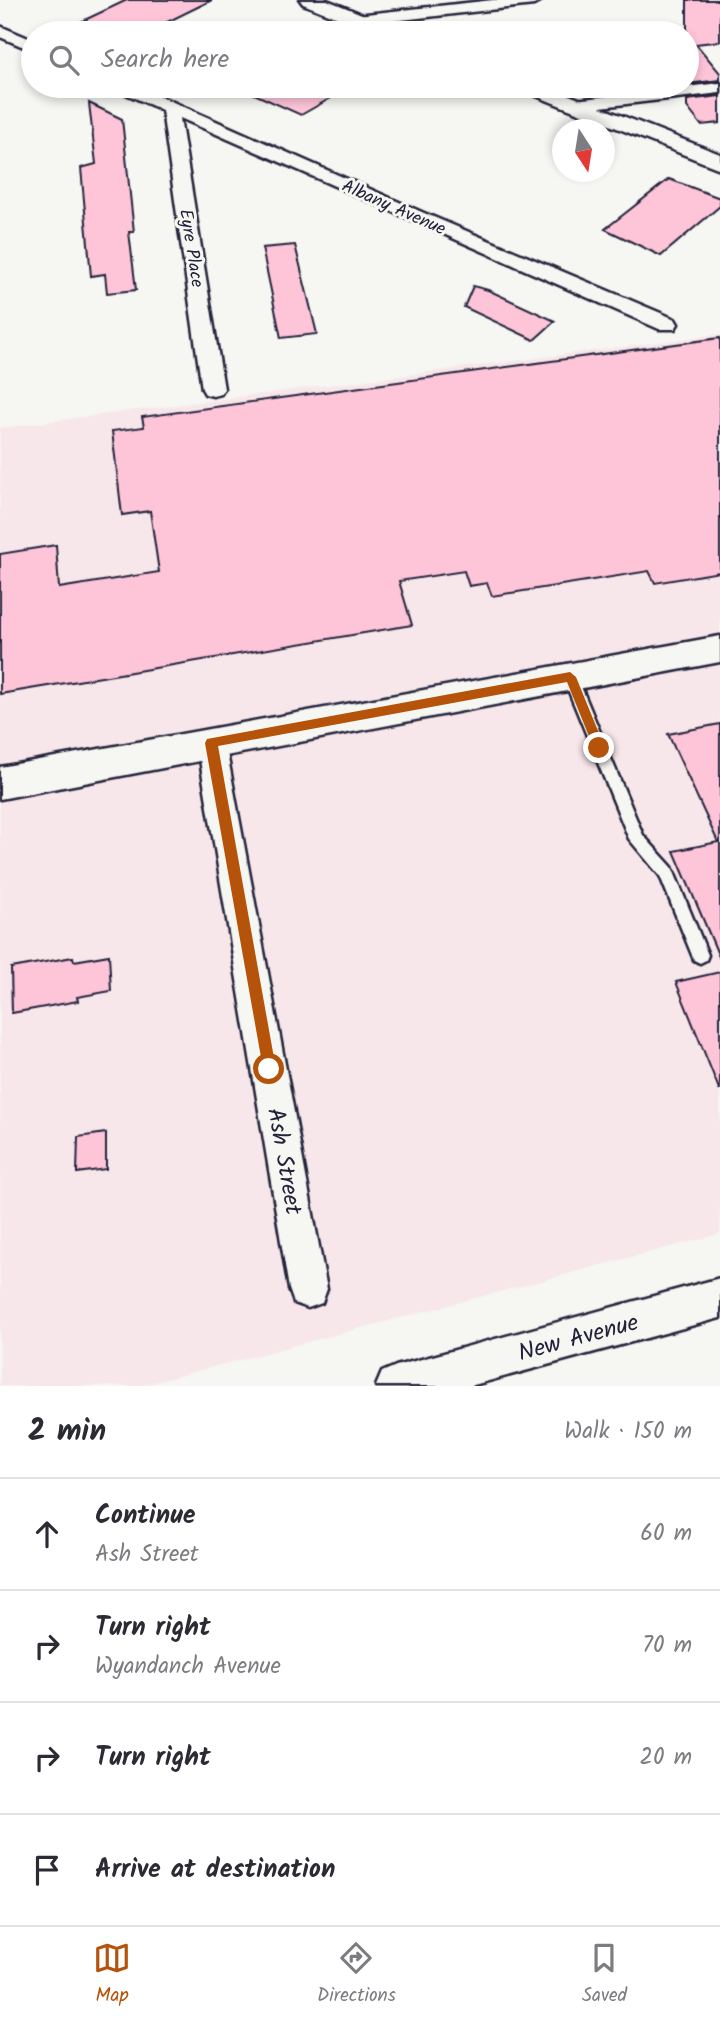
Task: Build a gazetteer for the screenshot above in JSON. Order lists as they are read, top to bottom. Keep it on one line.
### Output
{"streets":{"street":["Albany Avenue","Eyre Place","Ash Street","New Avenue"]},"crossings":[["Albany Avenue","Eyre Place"]],"north":"bottom","page":{"search":"Search here","heading":["2 min","Walk · 150 m"],"list":[["Continue","Ash Street","60 m"],["Turn right","Wyandanch Avenue","70 m"],["Turn right","20 m"],"Arrive at destination"],"nav":["Map","Directions","Saved"]}}
